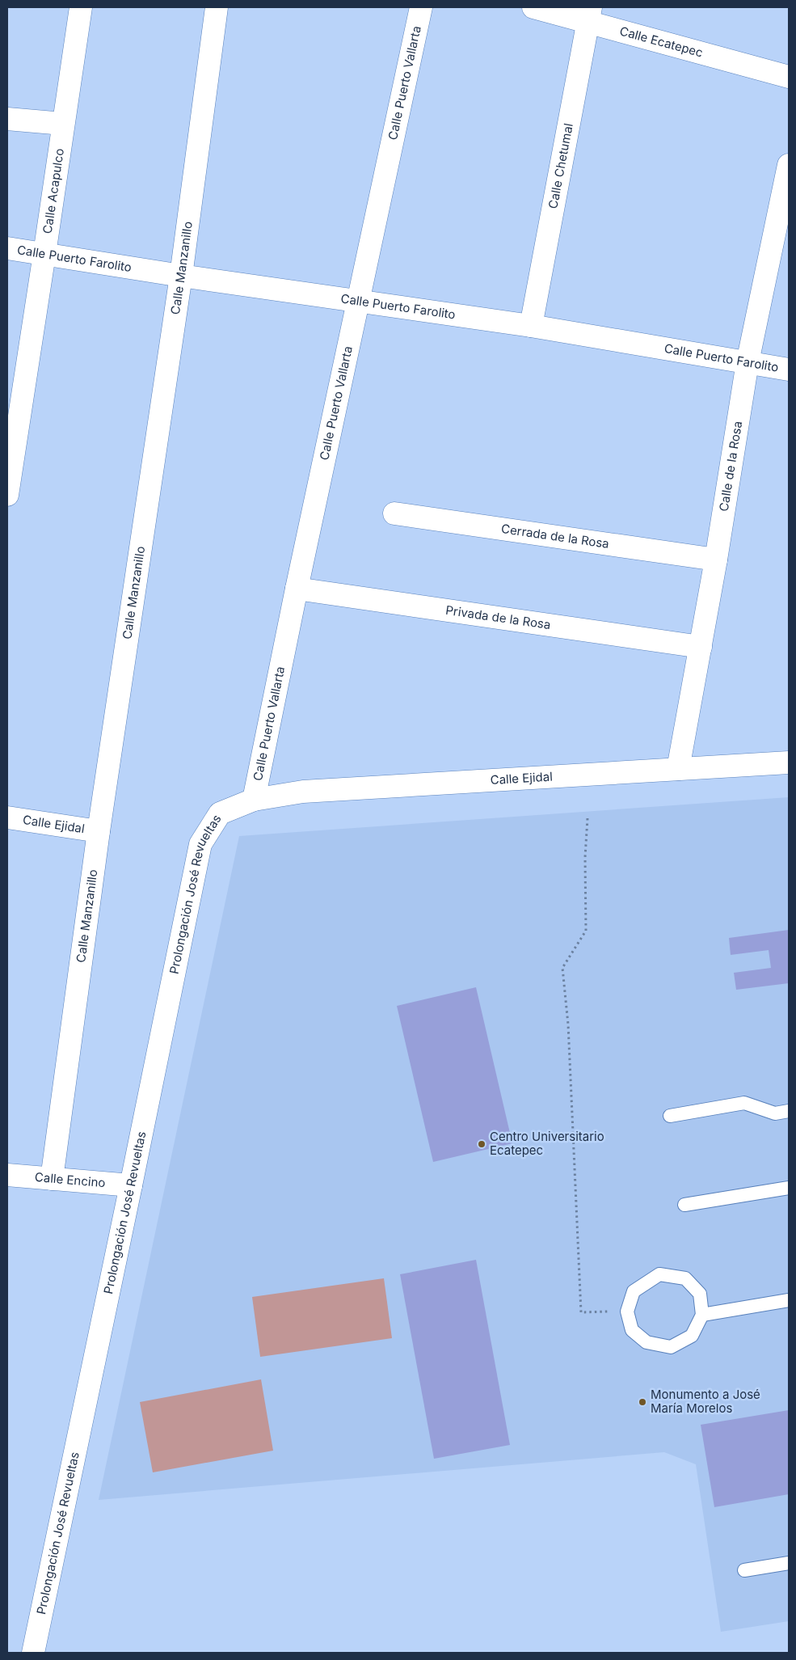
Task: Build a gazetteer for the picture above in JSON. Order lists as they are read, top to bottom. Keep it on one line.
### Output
{"streets":{"street":["Calle Ecatepec","Calle Puerto Vallarta","Calle Chetumal","Calle Acapulco","Calle Puerto Farolito","Calle Manzanillo","Calle de la Rosa","Cerrada de la Rosa","Privada de la Rosa","Calle Ejidal","Prolongación José Revueltas","Calle Encino"]},"crossings":[["Calle Ecatepec","Calle Chetumal"],["Calle Puerto Vallarta","Calle Puerto Farolito"],["Calle Puerto Vallarta","Privada de la Rosa"],["Calle Puerto Vallarta","Calle Ejidal"],["Calle Puerto Vallarta","Prolongación José Revueltas"],["Calle Chetumal","Calle Puerto Farolito"],["Calle Acapulco","Calle Puerto Farolito"],["Calle Puerto Farolito","Calle Manzanillo"],["Calle Puerto Farolito","Calle de la Rosa"],["Calle Manzanillo","Calle Ejidal"],["Calle Manzanillo","Calle Encino"],["Calle de la Rosa","Cerrada de la Rosa"],["Calle de la Rosa","Privada de la Rosa"],["Calle de la Rosa","Calle Ejidal"],["Calle Ejidal","Prolongación José Revueltas"],["Prolongación José Revueltas","Calle Encino"]],"places":["Centro Universitario Ecatepec","Monumento a José María Morelos"]}
